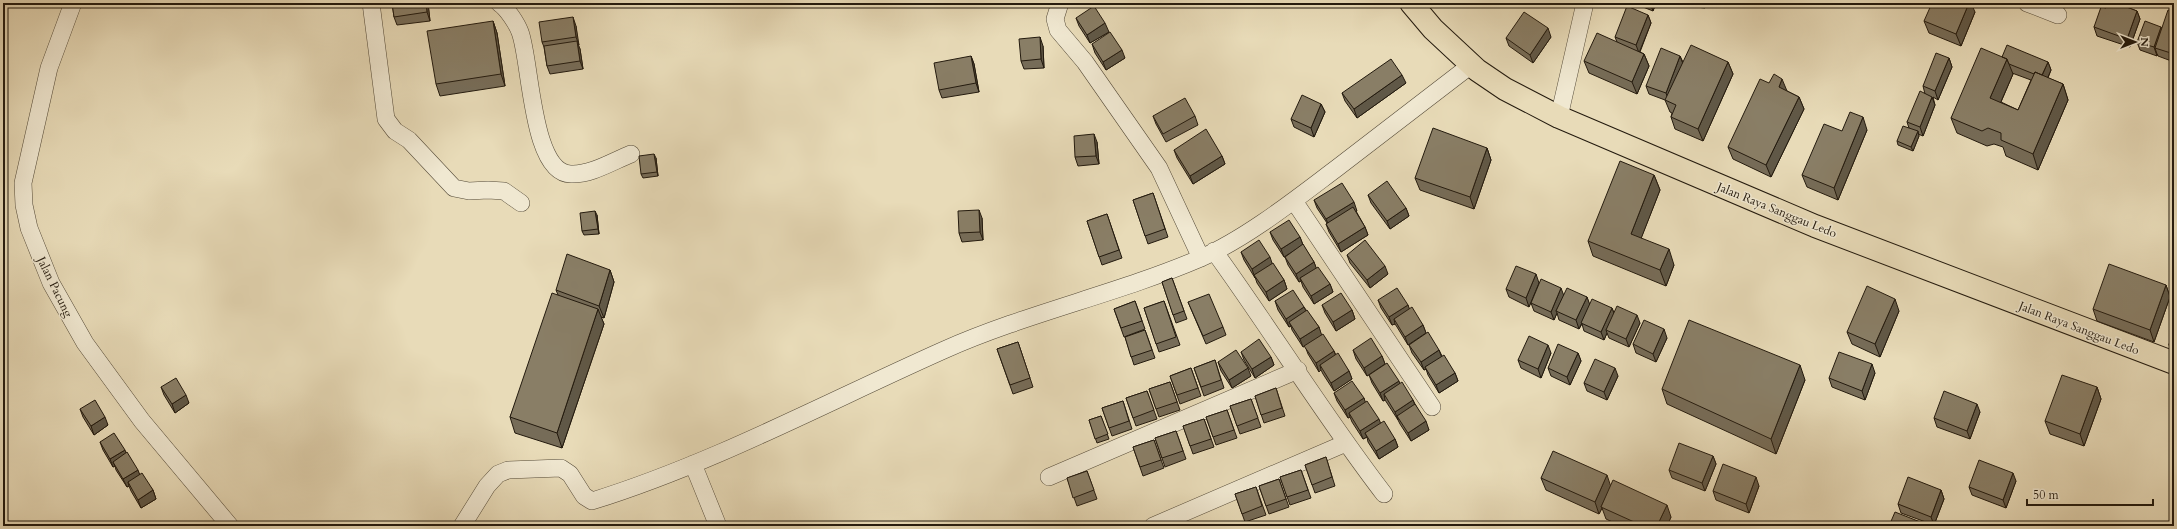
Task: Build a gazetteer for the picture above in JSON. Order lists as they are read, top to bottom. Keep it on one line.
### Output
{"streets":{"highway":["Jalan Raya Sanggau Ledo"],"street":["Jalan Pacung"]},"scale_bar":"50 m","north":"right"}
